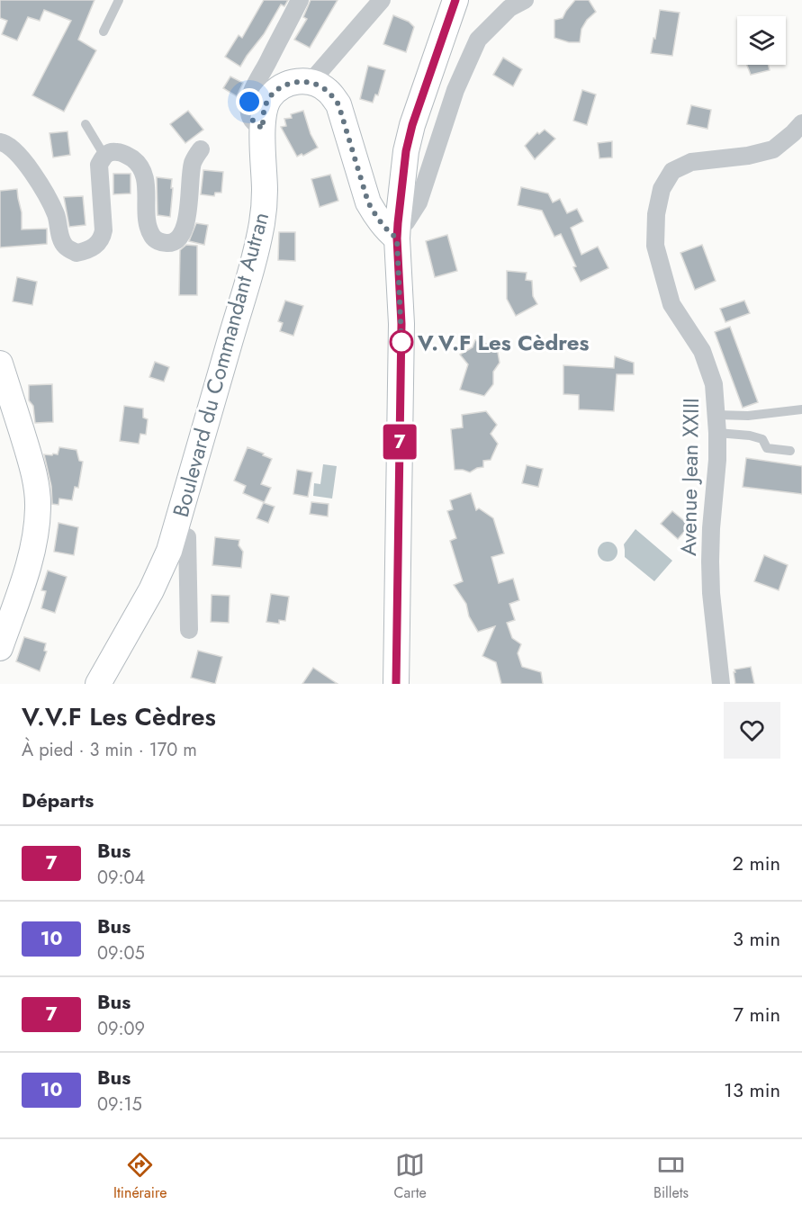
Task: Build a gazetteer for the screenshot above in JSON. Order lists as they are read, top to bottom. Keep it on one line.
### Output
{"streets":{"street":["Boulevard du Commandant Autran","Avenue Jean XXIII"]},"places":["V.V.F Les Cèdres"],"lines":["bus line 7"],"page":{"on_map":"7","heading":[["V.V.F Les Cèdres","À pied · 3 min · 170 m"],"Départs"],"list":[{"mark":"7","name":"Bus","note":"09:04","value":"2 min"},{"mark":"10","name":"Bus","note":"09:05","value":"3 min"},{"mark":"7","name":"Bus","note":"09:09","value":"7 min"},{"mark":"10","name":"Bus","note":"09:15","value":"13 min"}],"tabs":["Itinéraire","Carte","Billets"]}}
